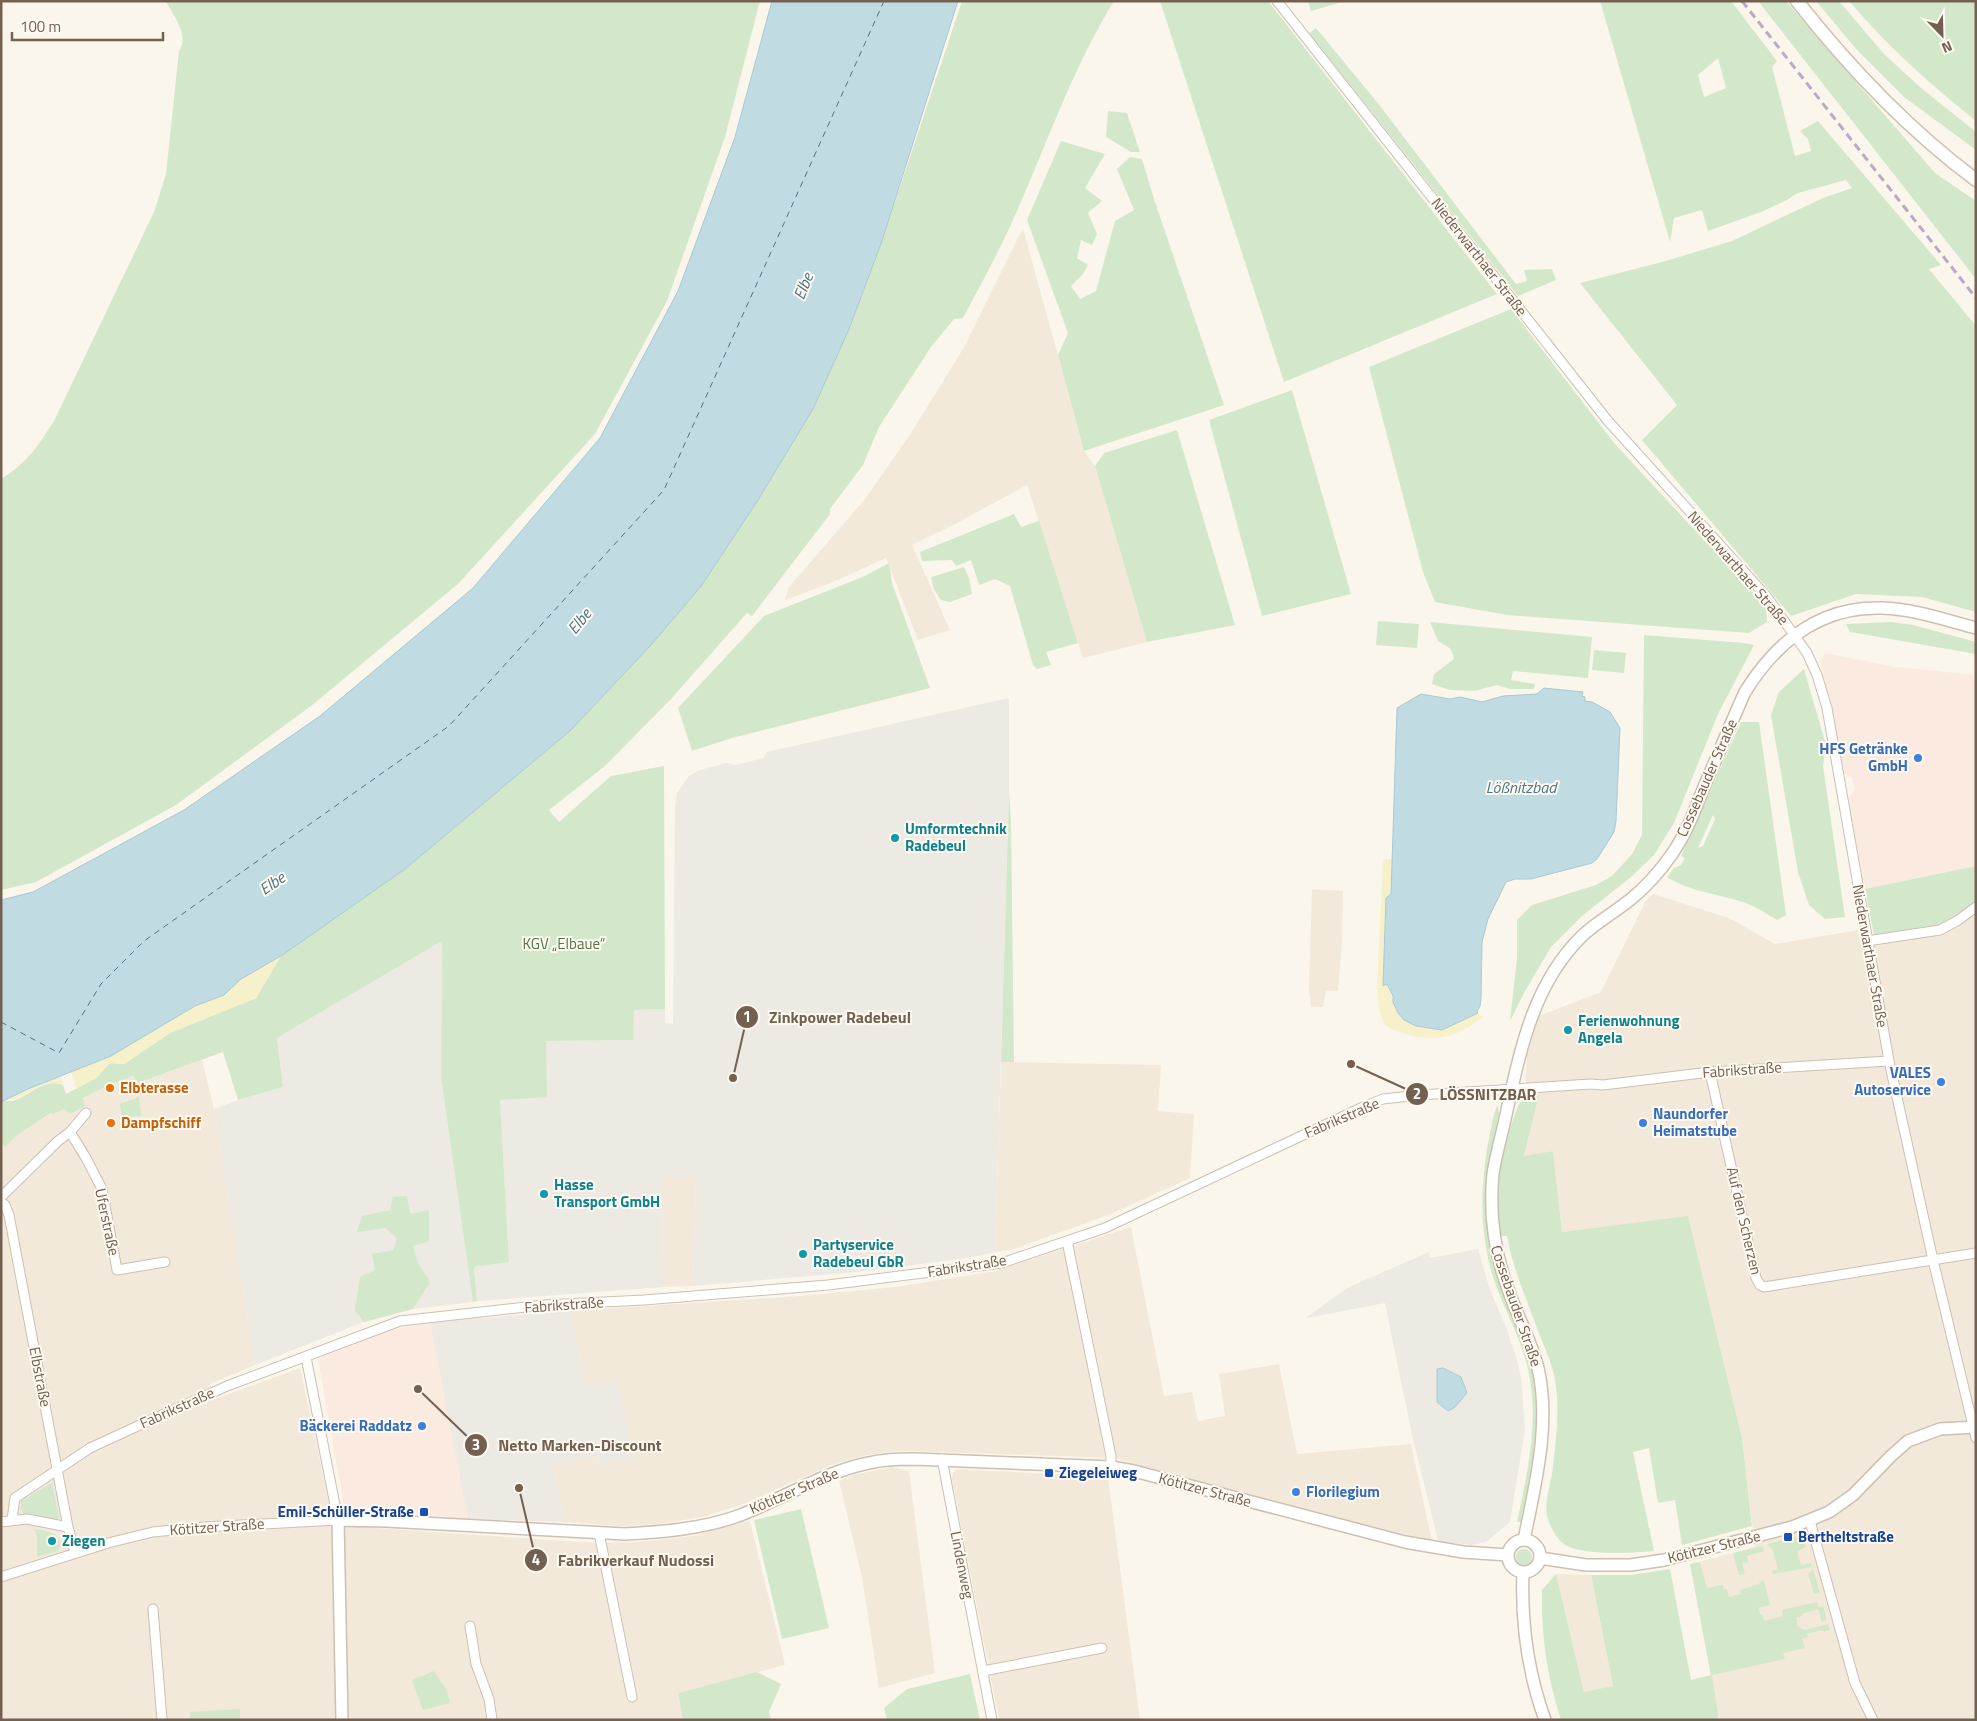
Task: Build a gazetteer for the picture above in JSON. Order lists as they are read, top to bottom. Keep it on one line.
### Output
{"streets":{"street":["Niederwarthaer Straße","Cossebauder Straße","Fabrikstraße","Auf den Scherzen","Uferstraße","Elbstraße","Kötitzer Straße","Lindenweg"]},"crossings":[["Niederwarthaer Straße","Cossebauder Straße"],["Niederwarthaer Straße","Fabrikstraße"],["Niederwarthaer Straße","Auf den Scherzen"],["Niederwarthaer Straße","Kötitzer Straße"],["Cossebauder Straße","Fabrikstraße"],["Cossebauder Straße","Kötitzer Straße"],["Fabrikstraße","Auf den Scherzen"],["Fabrikstraße","Elbstraße"],["Elbstraße","Kötitzer Straße"],["Kötitzer Straße","Lindenweg"]],"water":["Elbe","Lößnitzbad"],"parks":["KGV „Elbaue“"],"places":{"other":["HFS Getränke GmbH","Umformtechnik Radebeul","Ferienwohnung Angela","LÖSSNITZBAR","Zinkpower Radebeul","VALES Autoservice","Elbterasse","Dampfschiff","Naundorfer Heimatstube","Hasse Transport GmbH","Partyservice Radebeul GbR","Netto Marken-Discount","Bäckerei Raddatz","Fabrikverkauf Nudossi","Florilegium","Ziegen"],"transit":["Ziegeleiweg","Emil-Schüller-Straße","Bertheltstraße"]},"scale_bar":"100 m","north":"bottom right"}
